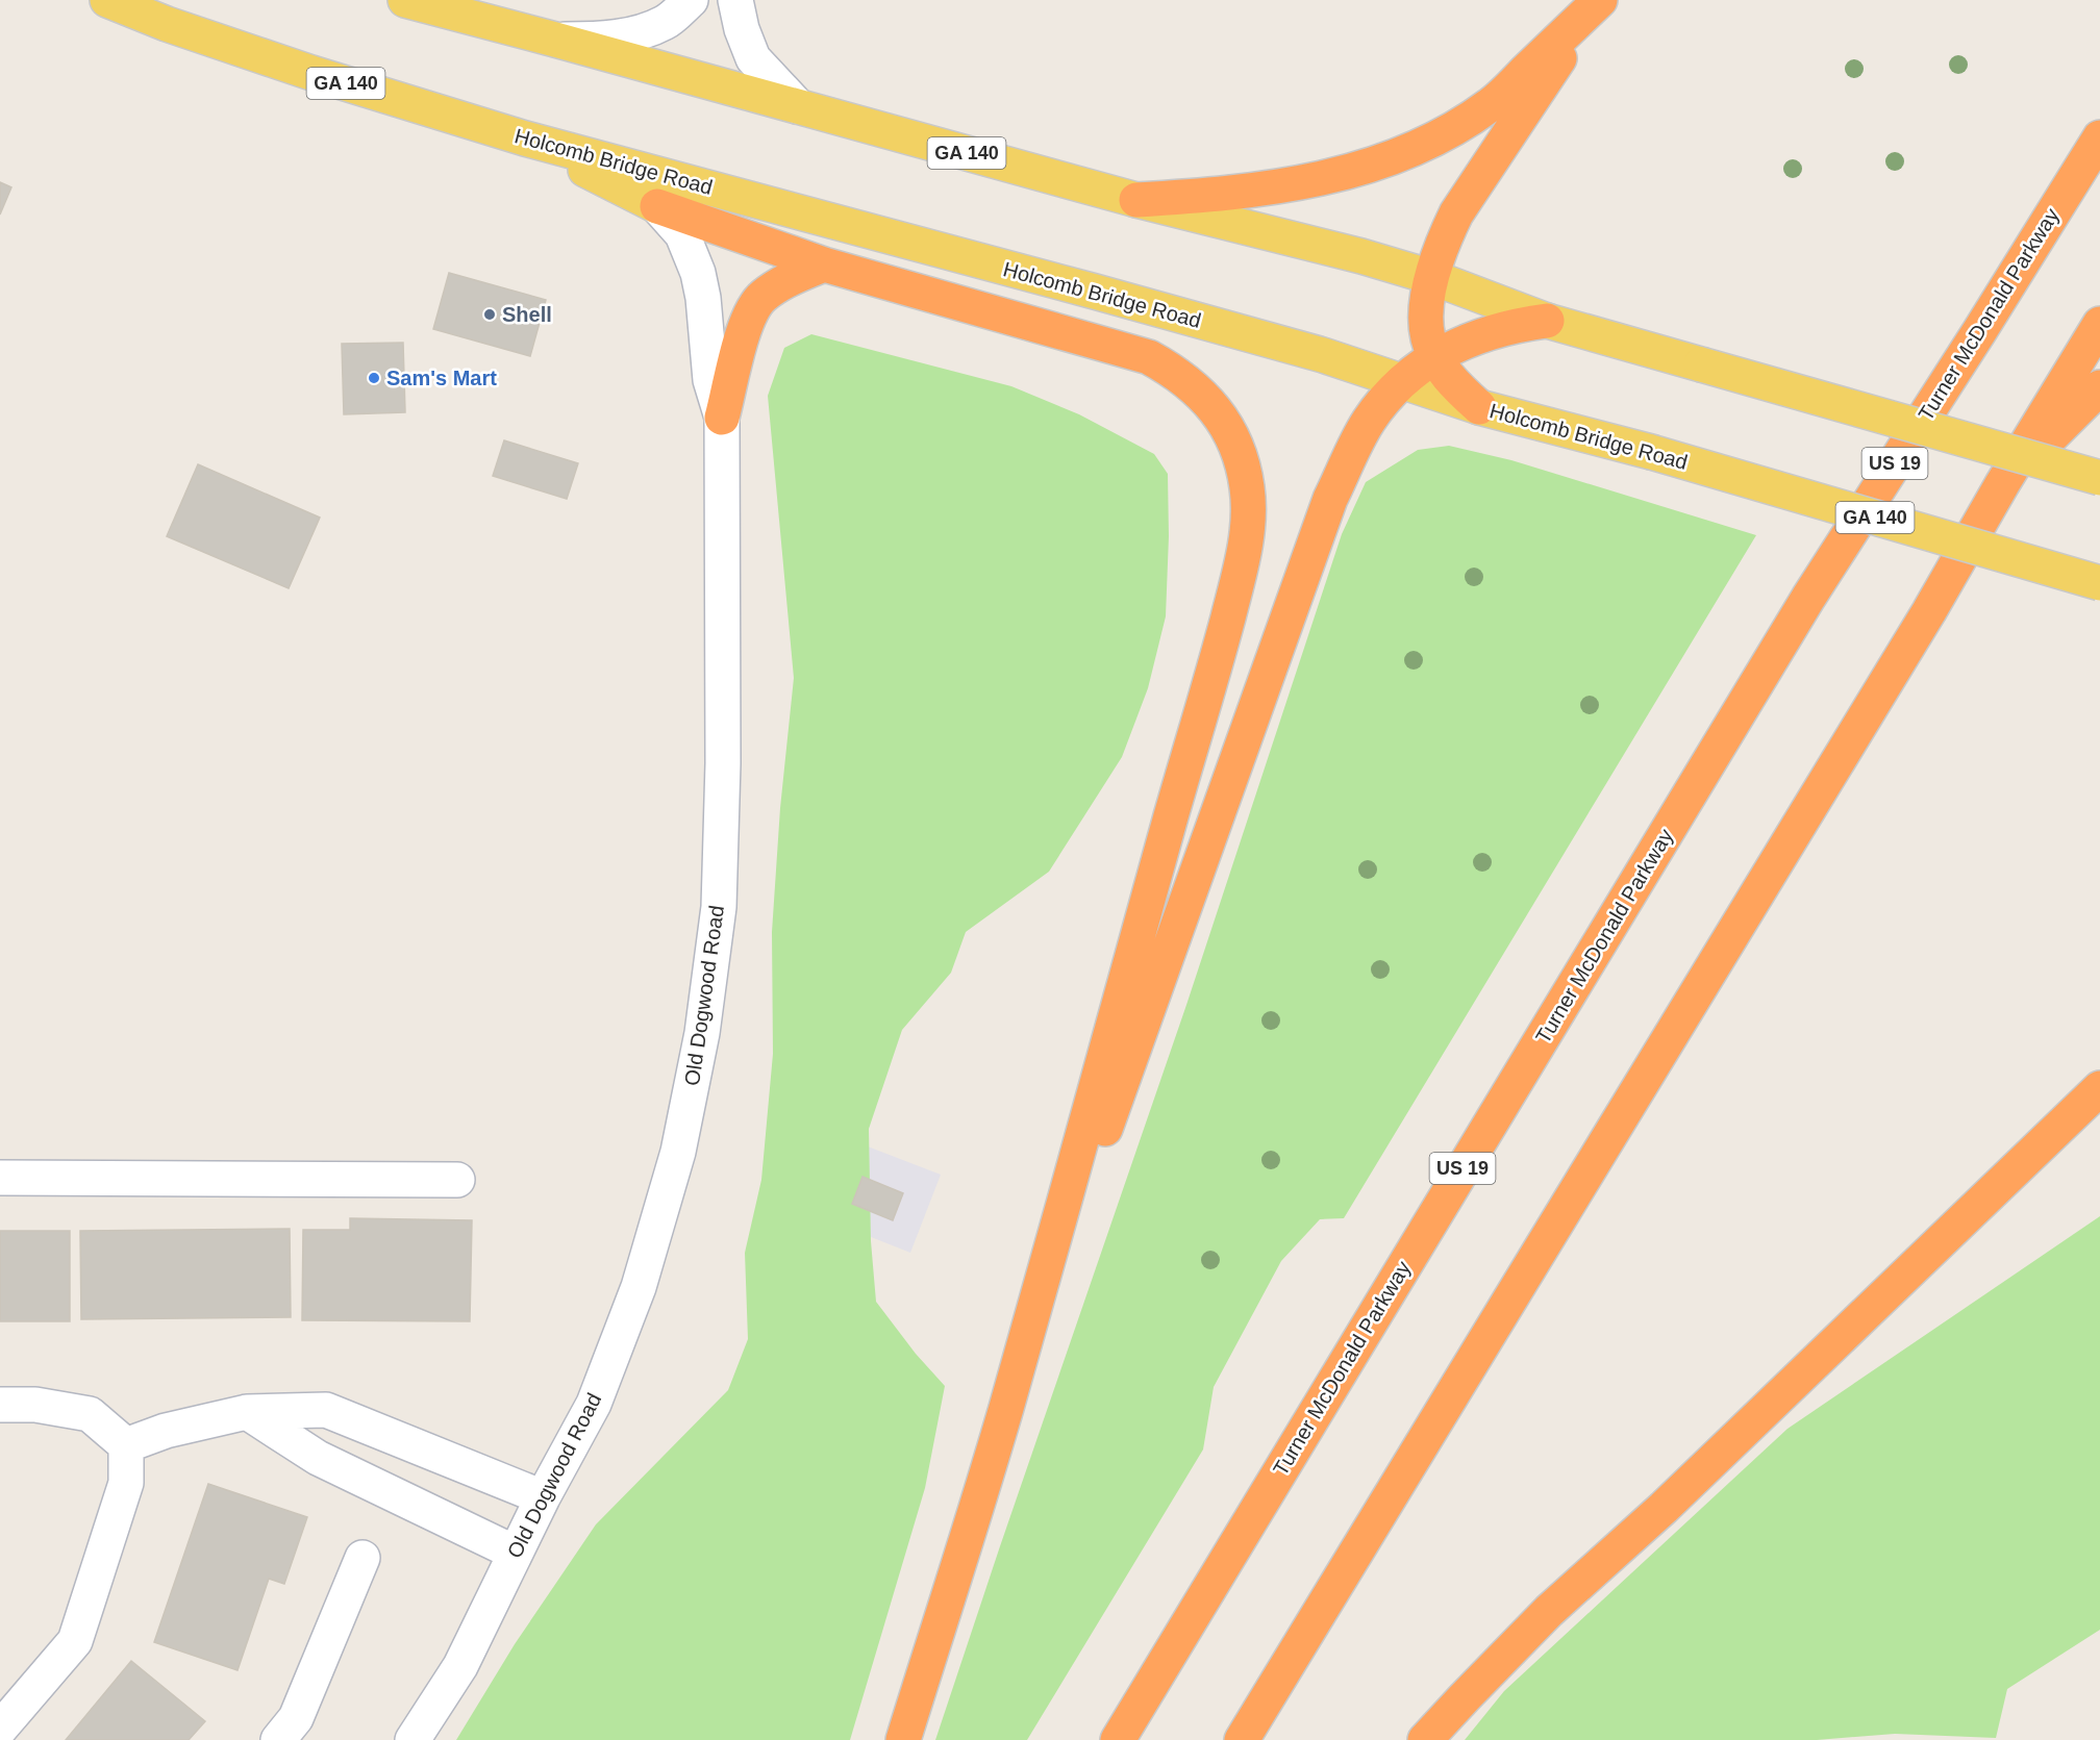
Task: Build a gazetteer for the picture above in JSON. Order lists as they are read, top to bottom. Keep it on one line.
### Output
{"streets":{"highway":["Turner McDonald Parkway","US 19"],"main road":["GA 140","Holcomb Bridge Road"],"street":["Old Dogwood Road"]},"places":["Shell","Sam's Mart"]}
